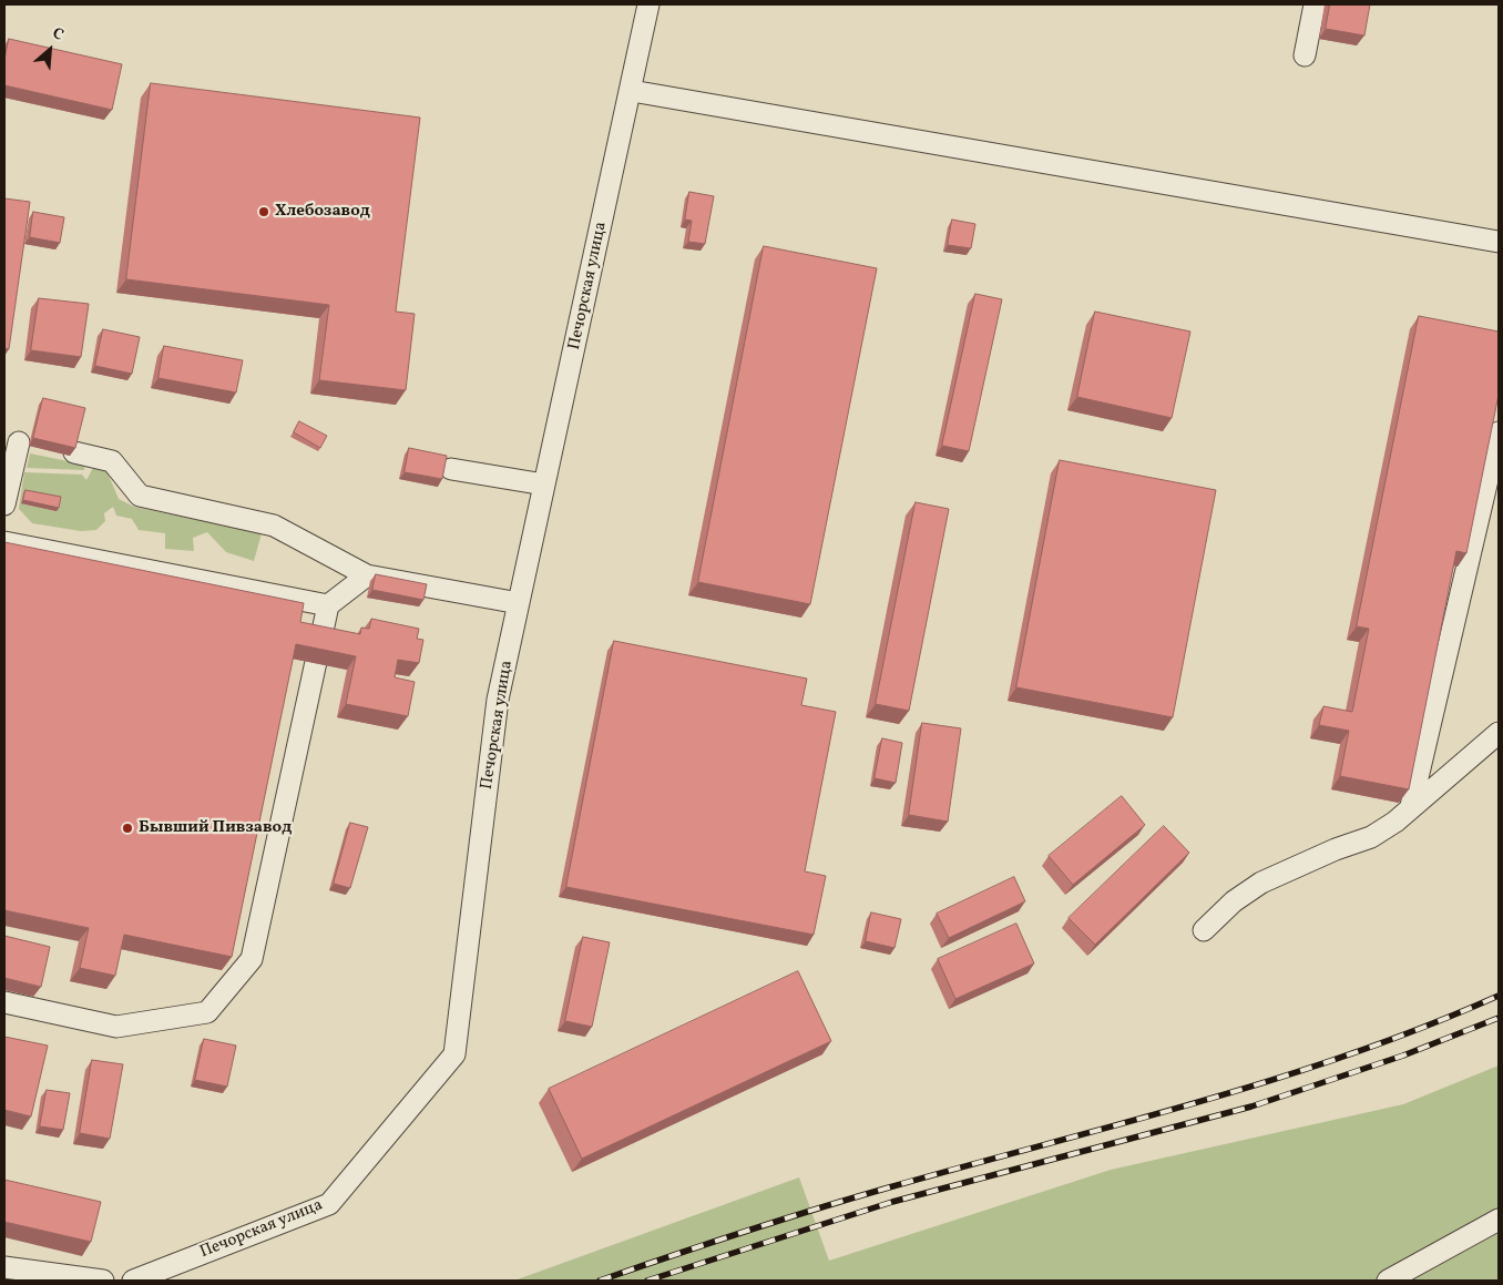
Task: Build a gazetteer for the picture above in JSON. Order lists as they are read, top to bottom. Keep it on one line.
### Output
{"streets":{"street":["Печорская улица"]},"places":["Хлебозавод","Бывший Пивзавод"],"north":"top right"}
